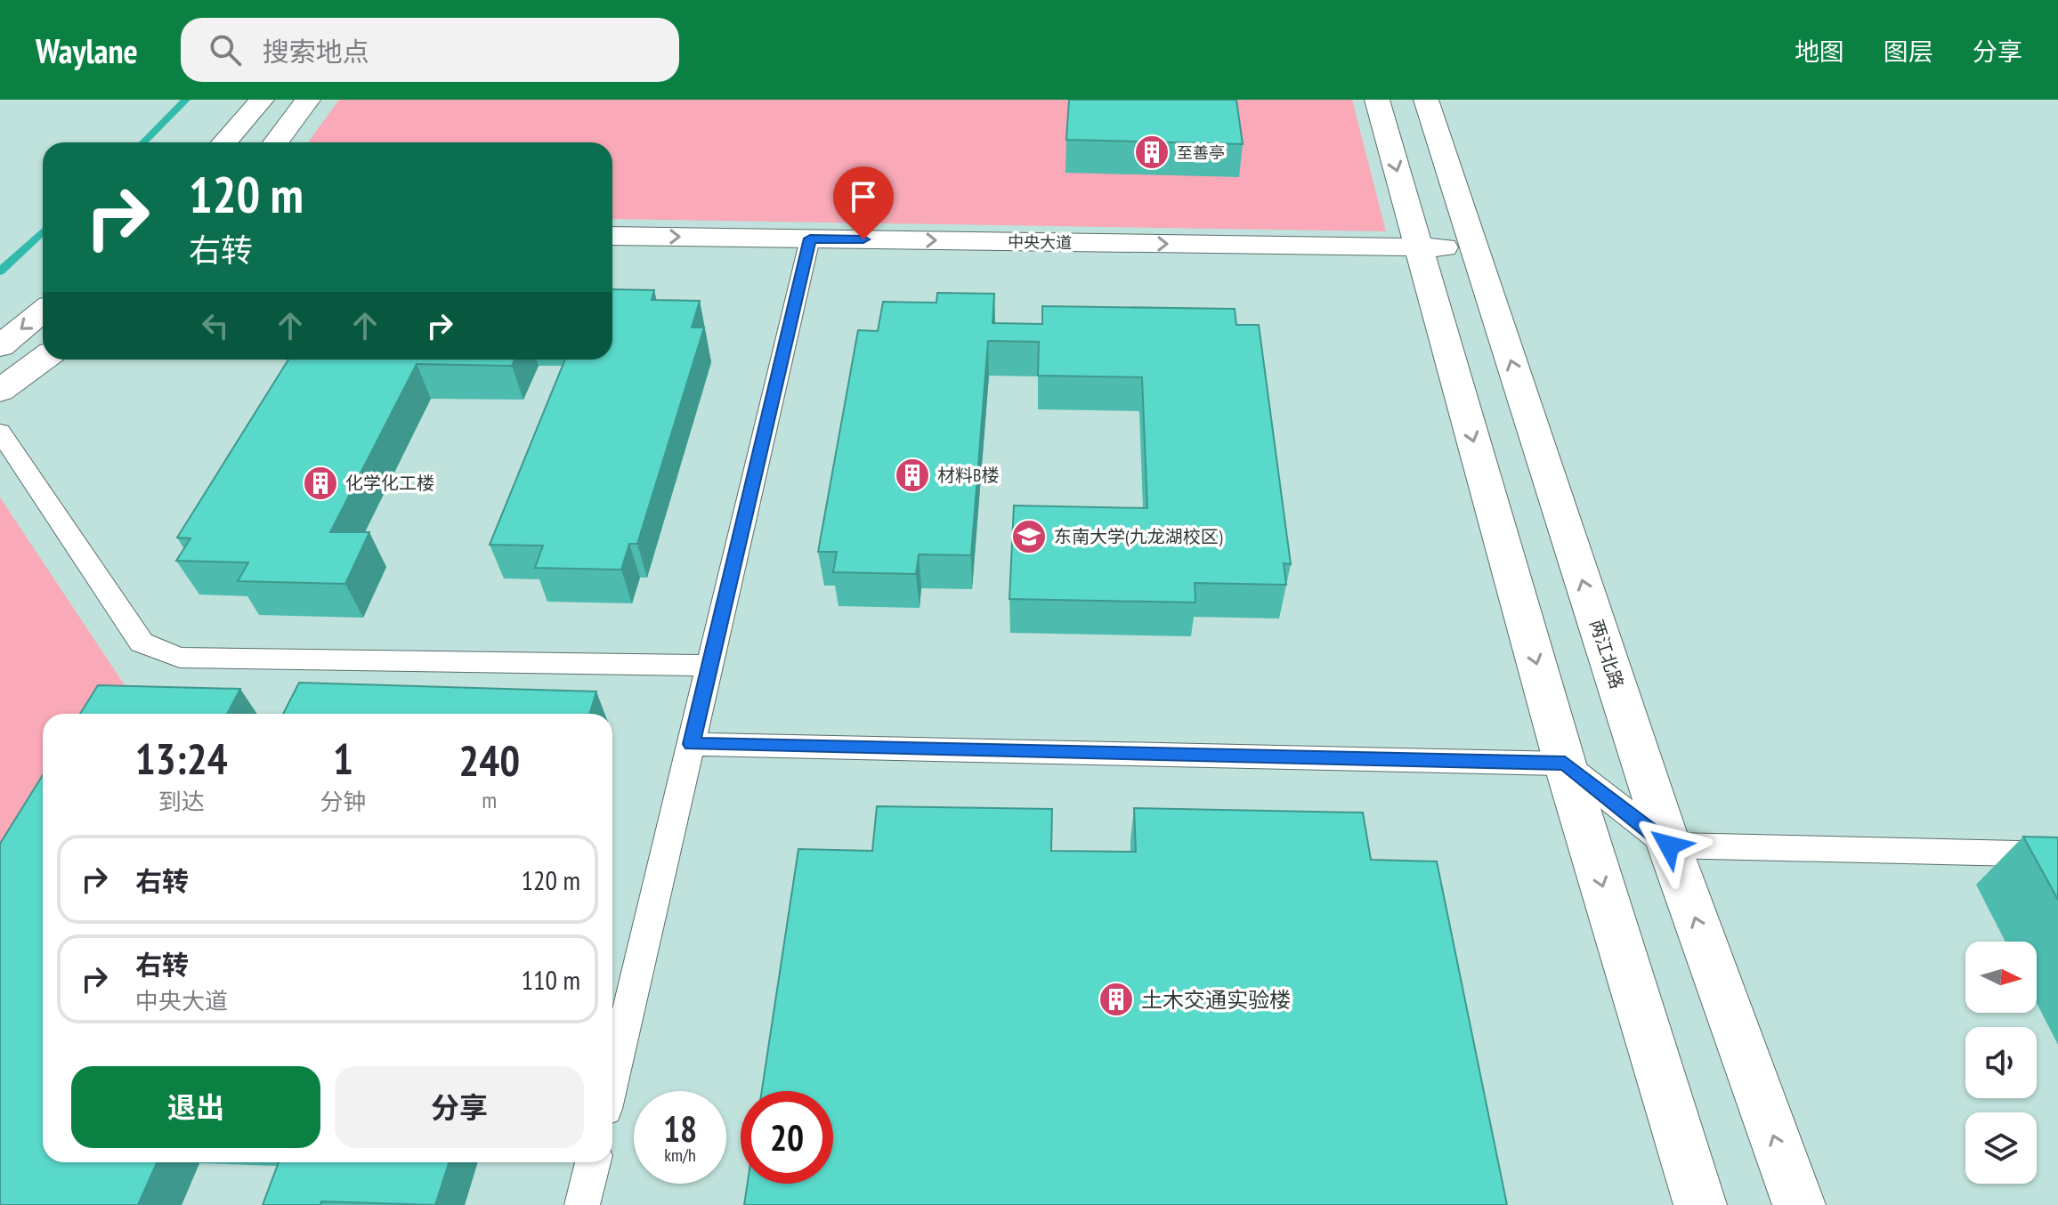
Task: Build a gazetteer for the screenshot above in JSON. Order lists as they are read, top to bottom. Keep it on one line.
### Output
{"streets":{"street":["中央大道","两江北路"]},"crossings":[["中央大道","两江北路"]],"one_way":["中央大道"],"places":{"building":["至善亭","材料B楼","化学化工楼","土木交通实验楼"],"school or university":["东南大学(九龙湖校区)"]},"north":"right","page":{"header":"Waylane","search":"搜索地点","nav":["地图","图层","分享"],"turn":["120 m","右转"],"eta":["13:24","到达","1","分钟","240","m"],"list":[{"name":"右转","value":"120 m"},{"name":"右转","note":"中央大道","value":"110 m"}],"buttons":["退出","分享"],"speed":"18 km/h","limit":"20"}}
